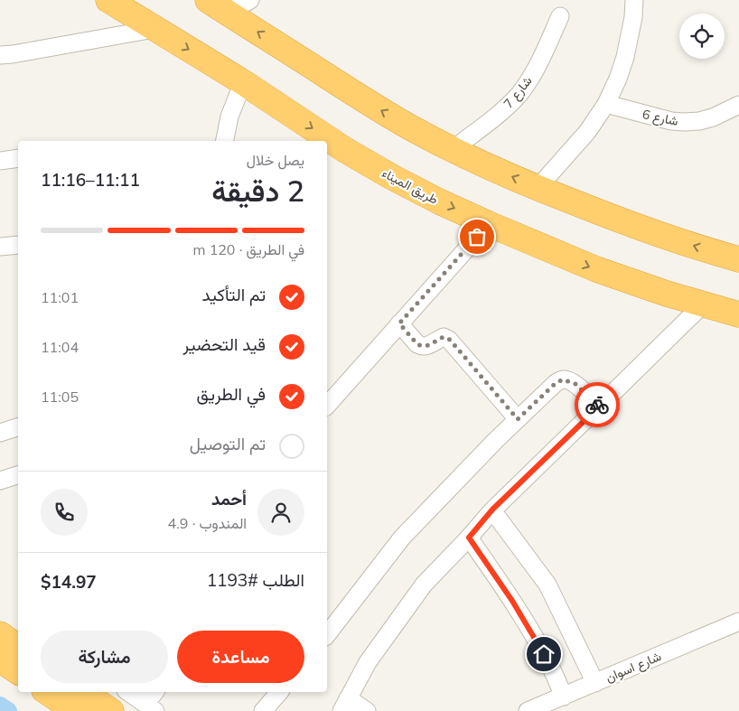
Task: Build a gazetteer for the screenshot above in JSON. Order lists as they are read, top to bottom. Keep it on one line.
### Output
{"streets":{"highway":["طريق الميناء"],"street":["شارع 7","شارع 6","شارع اسوان"]},"page":{"heading":["2 دقيقة","يصل خلال","11:11–11:16"],"panel":["أحمد","المندوب · 4.9","الطلب #1193","$14.97"],"bar":"في الطريق · 120 m","list":[["تم التأكيد","11:01"],["قيد التحضير","11:04"],["في الطريق","11:05"],"تم التوصيل"],"buttons":["مساعدة","مشاركة"]}}
